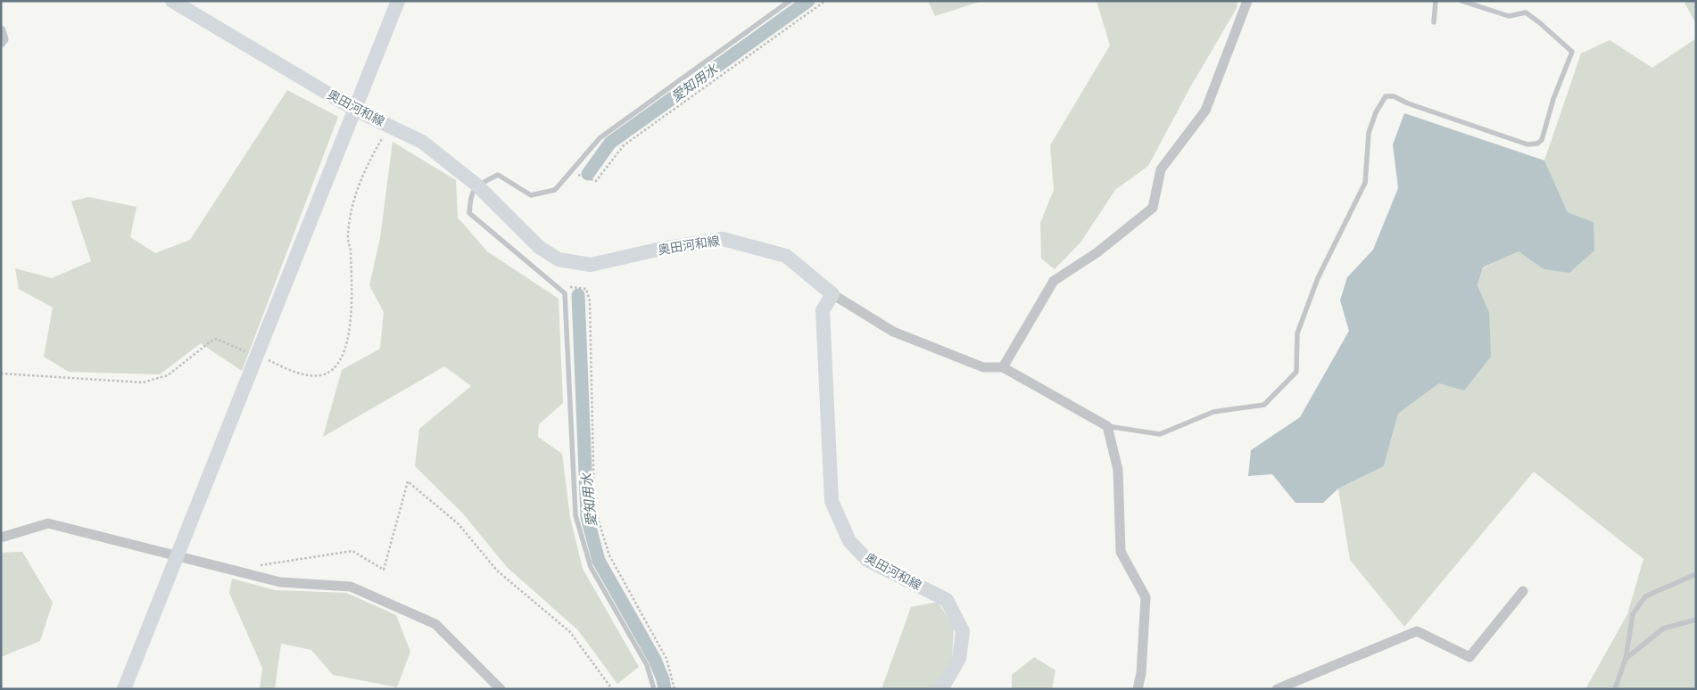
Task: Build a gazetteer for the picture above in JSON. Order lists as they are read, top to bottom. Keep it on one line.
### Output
{"streets":{"main road":["奥田河和線"]},"water":["愛知用水"]}
